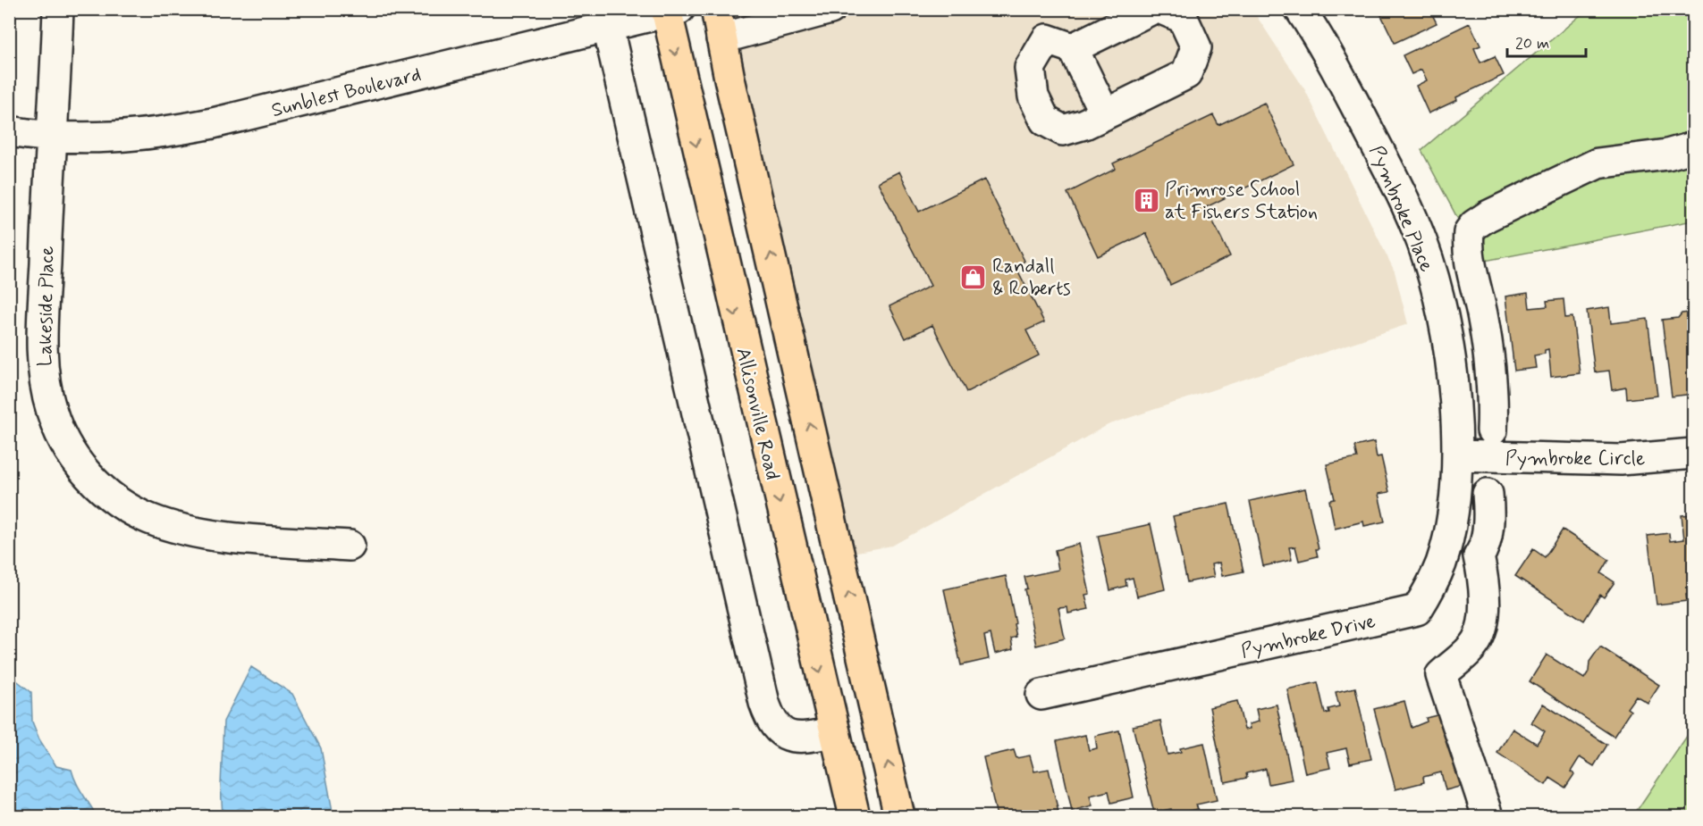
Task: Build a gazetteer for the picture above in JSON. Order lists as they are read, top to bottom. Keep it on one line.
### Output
{"streets":{"main road":["Allisonville Road"],"street":["Sunblest Boulevard","Pymbroke Place","Lakeside Place","Pymbroke Circle","Pymbroke Drive"]},"crossings":[["Sunblest Boulevard","Lakeside Place"],["Sunblest Boulevard","Allisonville Road"],["Pymbroke Place","Pymbroke Circle"],["Pymbroke Place","Pymbroke Drive"],["Pymbroke Circle","Pymbroke Drive"]],"places":{"building":["Primrose School at Fishers Station"],"shop":["Randall & Roberts"]},"scale_bar":"20 m"}
